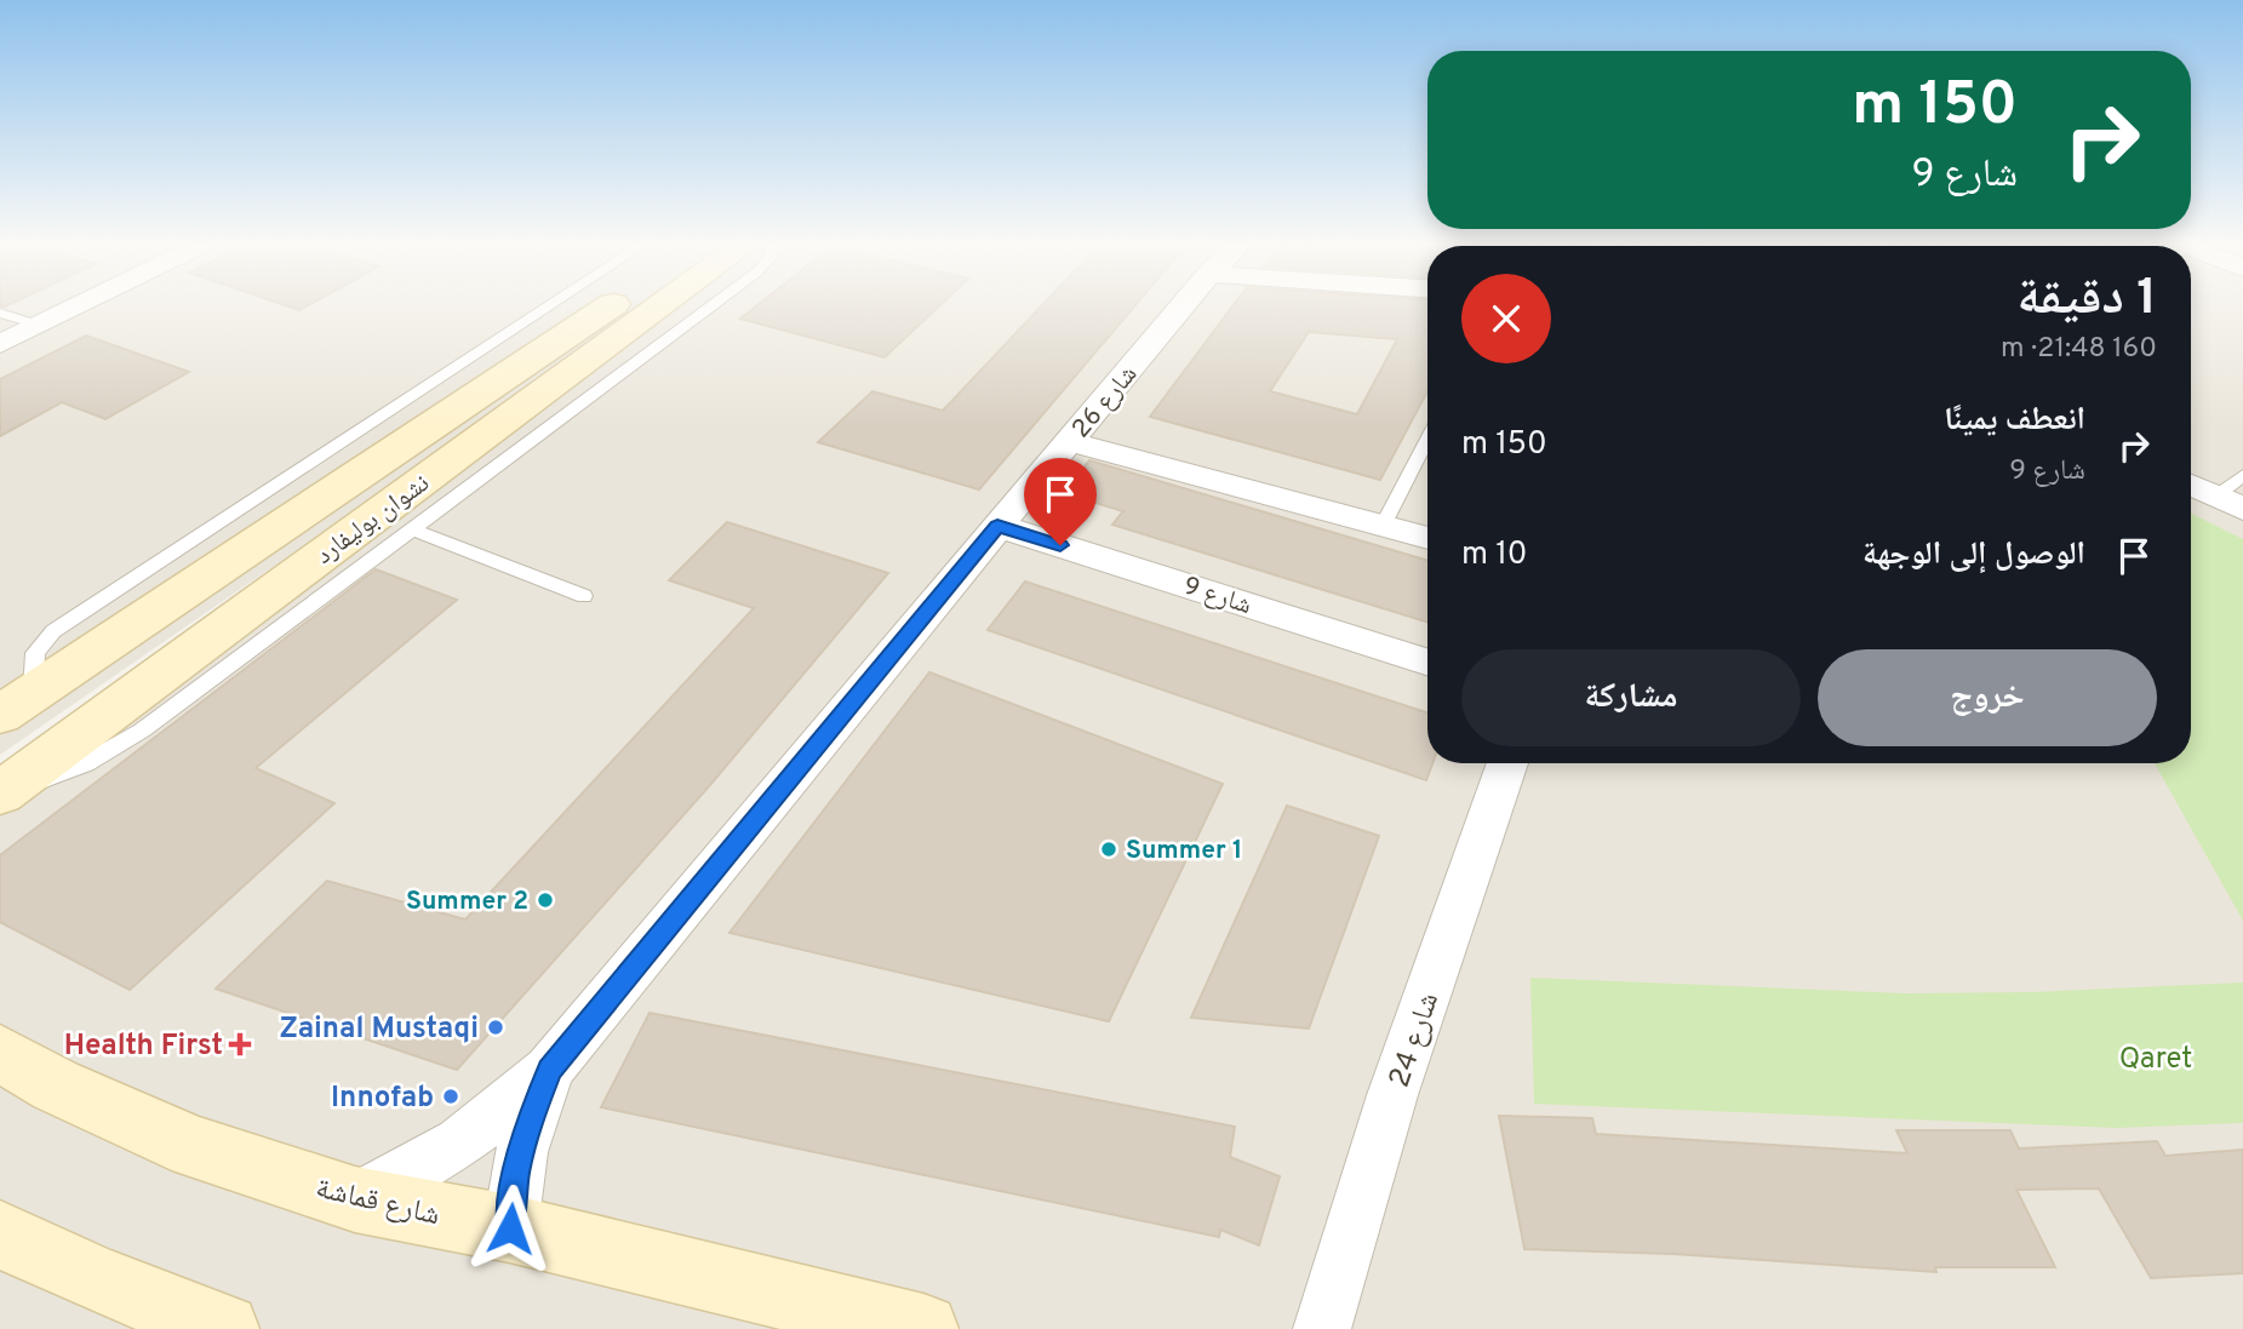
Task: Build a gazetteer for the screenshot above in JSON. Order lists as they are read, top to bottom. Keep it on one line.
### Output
{"streets":{"street":["شارع 26","نشوان بوليفارد","شارع 9","شارع 24","شارع قماشة"]},"crossings":[["شارع 26","شارع 9"],["شارع 26","شارع قماشة"]],"parks":["Qaret"],"places":{"other":["Summer 1","Summer 2","Zainal Mustaqi","Innofab"],"health":["Health First"]},"page":{"turn":["150 m","شارع 9"],"heading":["1 دقيقة","160 m · 21:48"],"list":[{"name":"انعطف يمينًا","note":"شارع 9","value":"150 m"},{"name":"الوصول إلى الوجهة","value":"10 m"}],"buttons":["خروج","مشاركة"]}}
